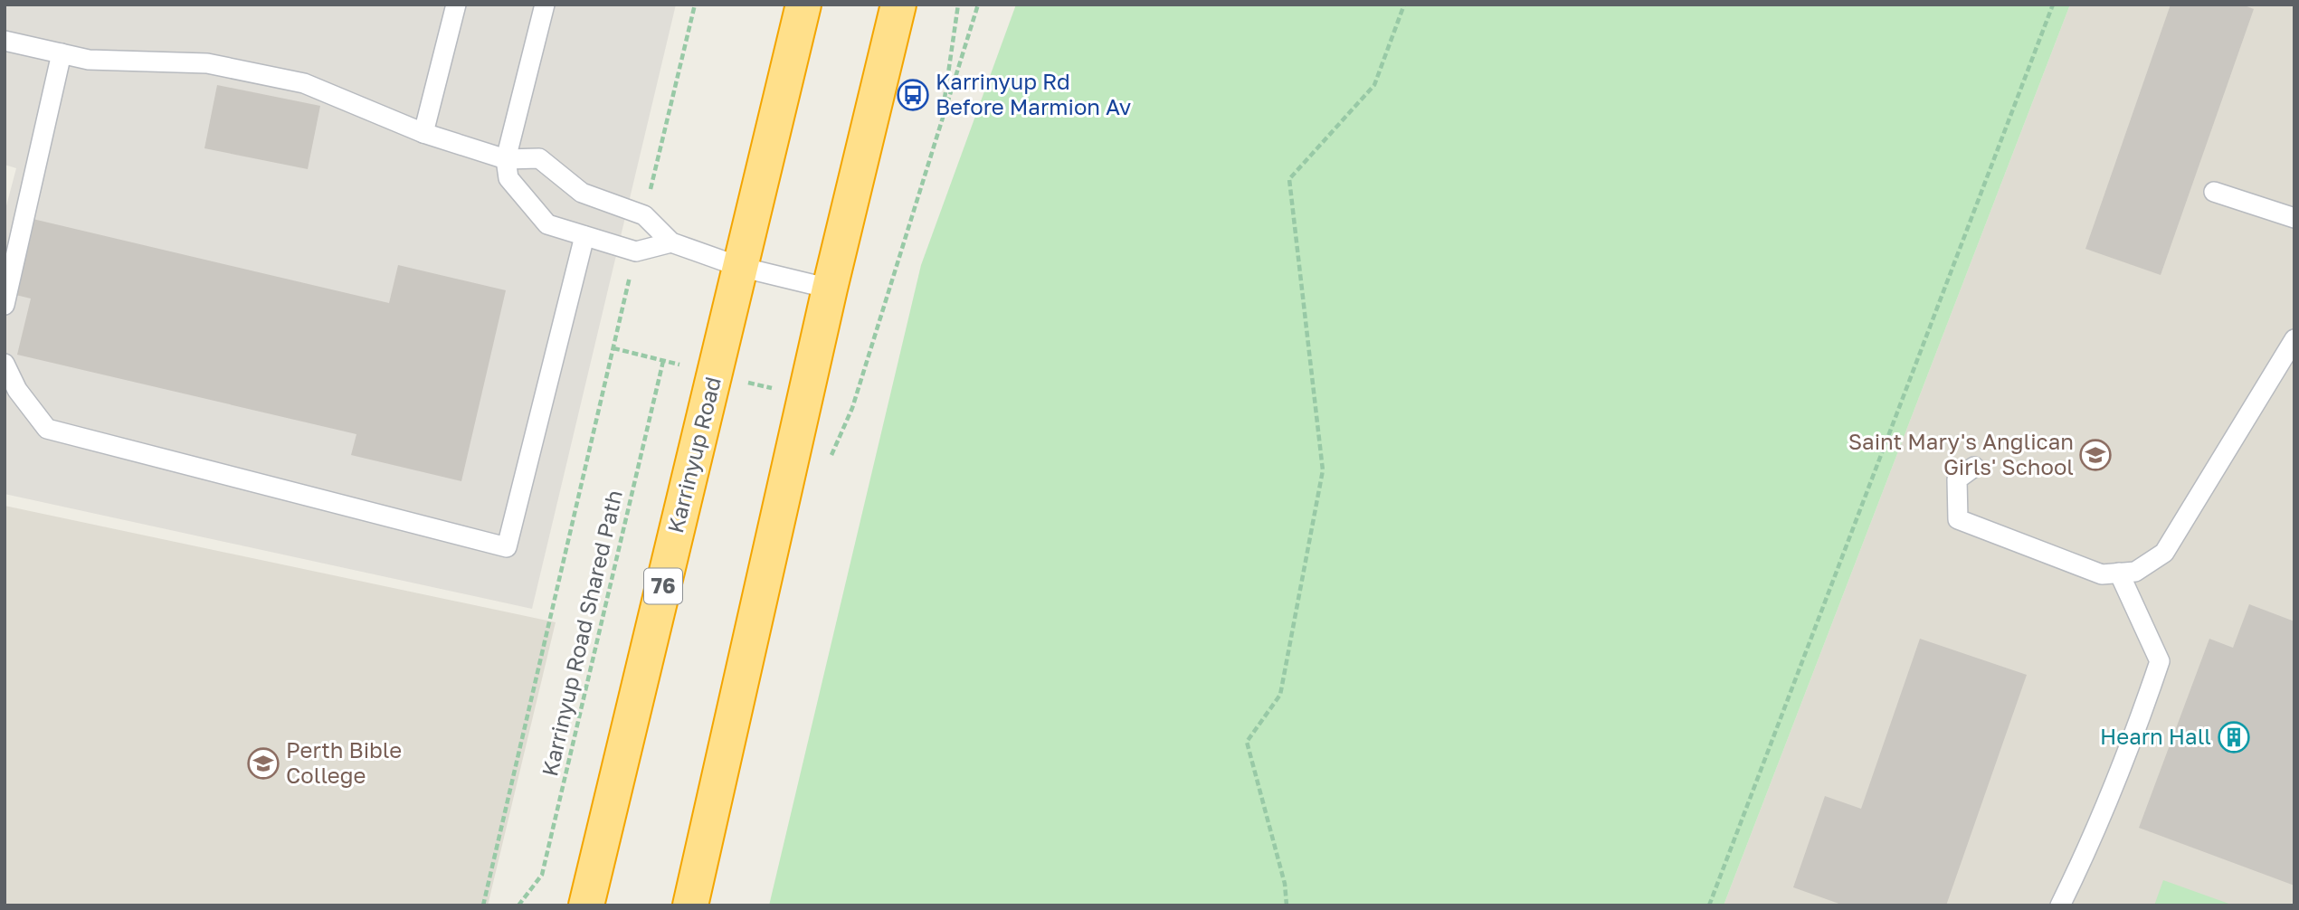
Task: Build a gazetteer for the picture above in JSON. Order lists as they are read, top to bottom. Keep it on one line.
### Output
{"streets":{"highway":["Karrinyup Road","76"],"path":["Karrinyup Road Shared Path"]},"places":{"bus stop":["Karrinyup Rd Before Marmion Av"],"school or university":["Saint Mary's Anglican Girls' School","Perth Bible College"],"building":["Hearn Hall"]}}
